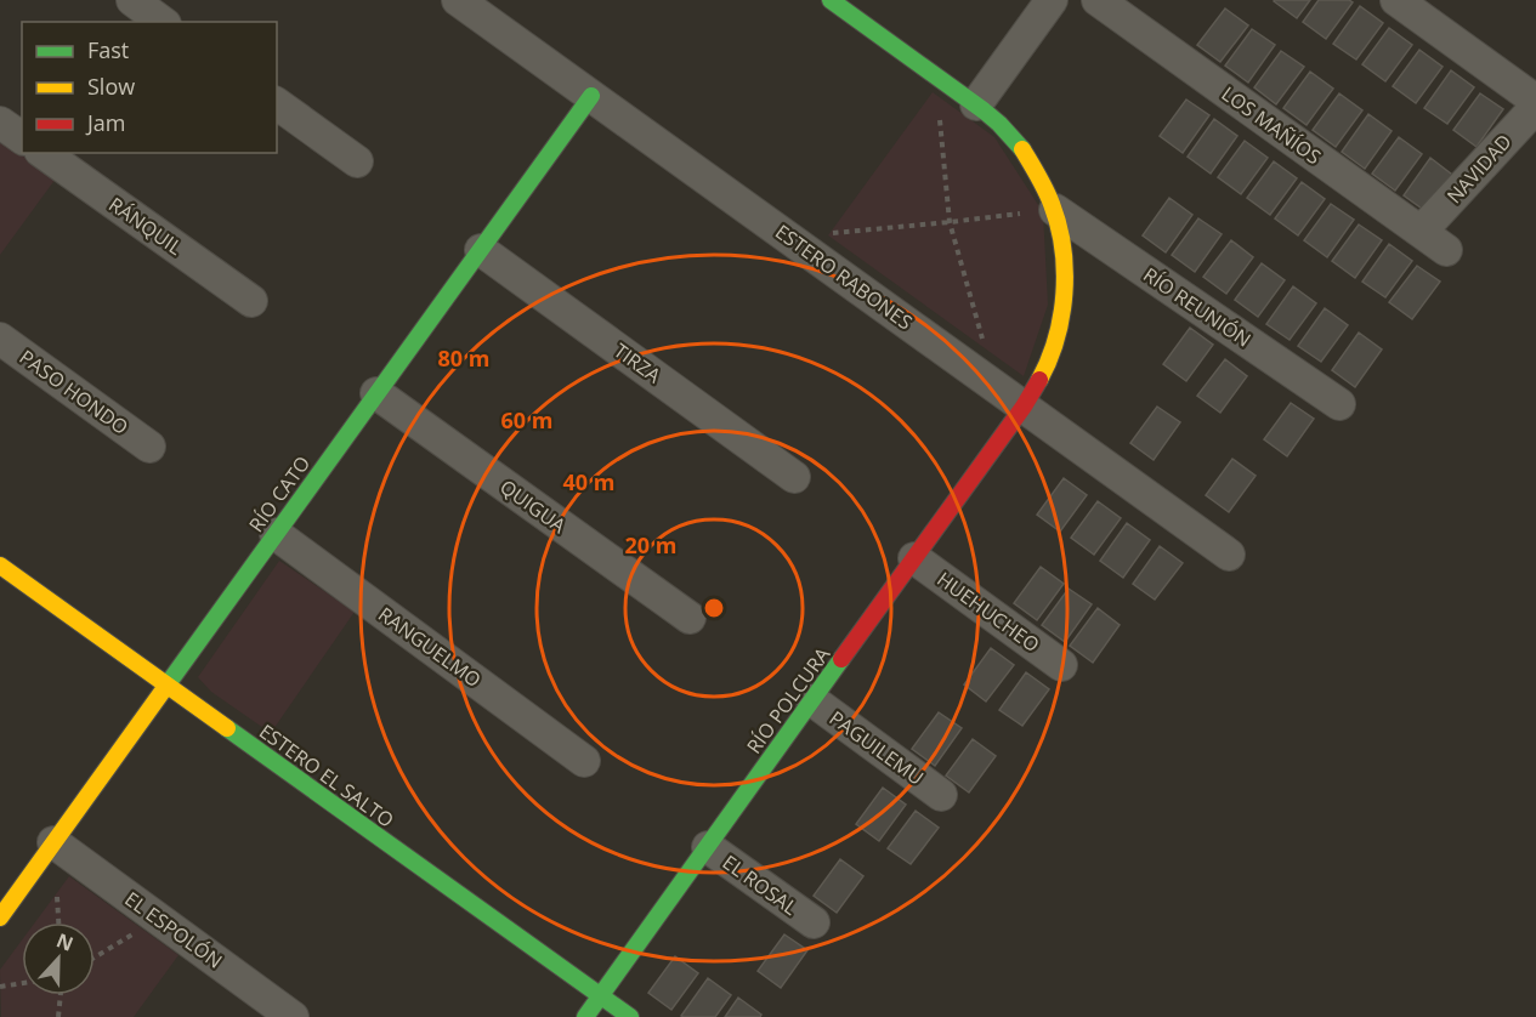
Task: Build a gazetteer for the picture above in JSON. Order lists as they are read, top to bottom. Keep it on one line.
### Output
{"streets":{"street":["LOS MAÑÍOS","NAVIDAD","RÁNQUIL","ESTERO RABONES","RÍO REUNIÓN","TIRZA","PASO HONDO","RÍO CATO","QUIGUA","HUEHUCHEO","RANGUELMO","RÍO POLCURA","PAGUILEMU","ESTERO EL SALTO","EL ROSAL","EL ESPOLÓN"]},"crossings":[["LOS MAÑÍOS","NAVIDAD"],["ESTERO RABONES","RÍO CATO"],["ESTERO RABONES","RÍO POLCURA"],["RÍO REUNIÓN","RÍO POLCURA"],["TIRZA","RÍO CATO"],["RÍO CATO","QUIGUA"],["RÍO CATO","RANGUELMO"],["RÍO CATO","ESTERO EL SALTO"],["RÍO CATO","EL ESPOLÓN"],["HUEHUCHEO","RÍO POLCURA"],["RÍO POLCURA","PAGUILEMU"],["RÍO POLCURA","ESTERO EL SALTO"],["RÍO POLCURA","EL ROSAL"]],"legend":["Fast","Slow","Jam"],"north":"top","rings":["80 m","60 m","40 m","20 m"]}
